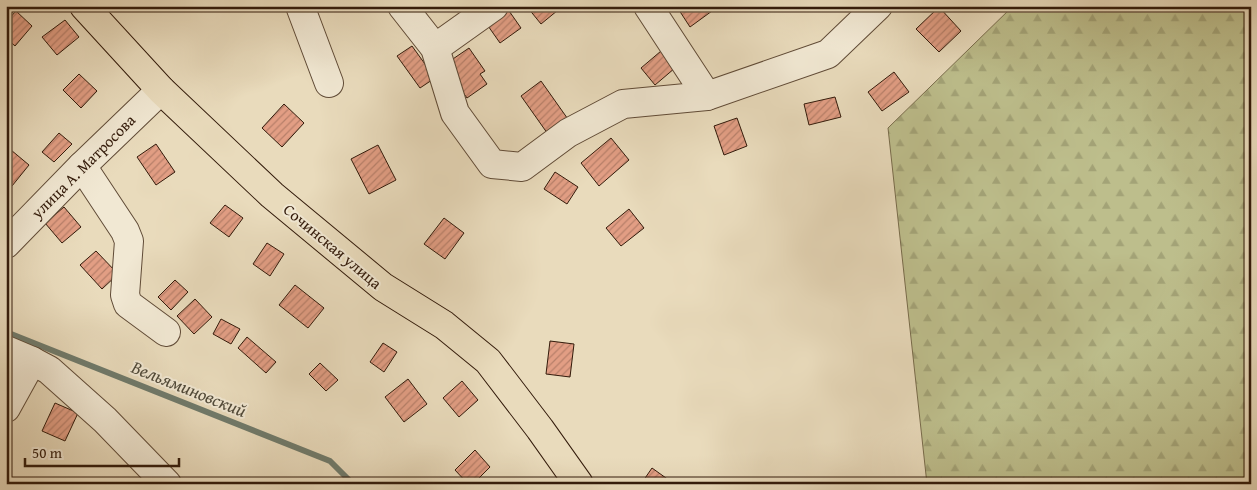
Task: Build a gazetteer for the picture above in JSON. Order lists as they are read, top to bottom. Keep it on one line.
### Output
{"streets":{"highway":["Сочинская улица"],"street":["улица А. Матросова"]},"crossings":[["улица А. Матросова","Сочинская улица"]],"water":["Вельяминовский"],"scale_bar":"50 m"}
